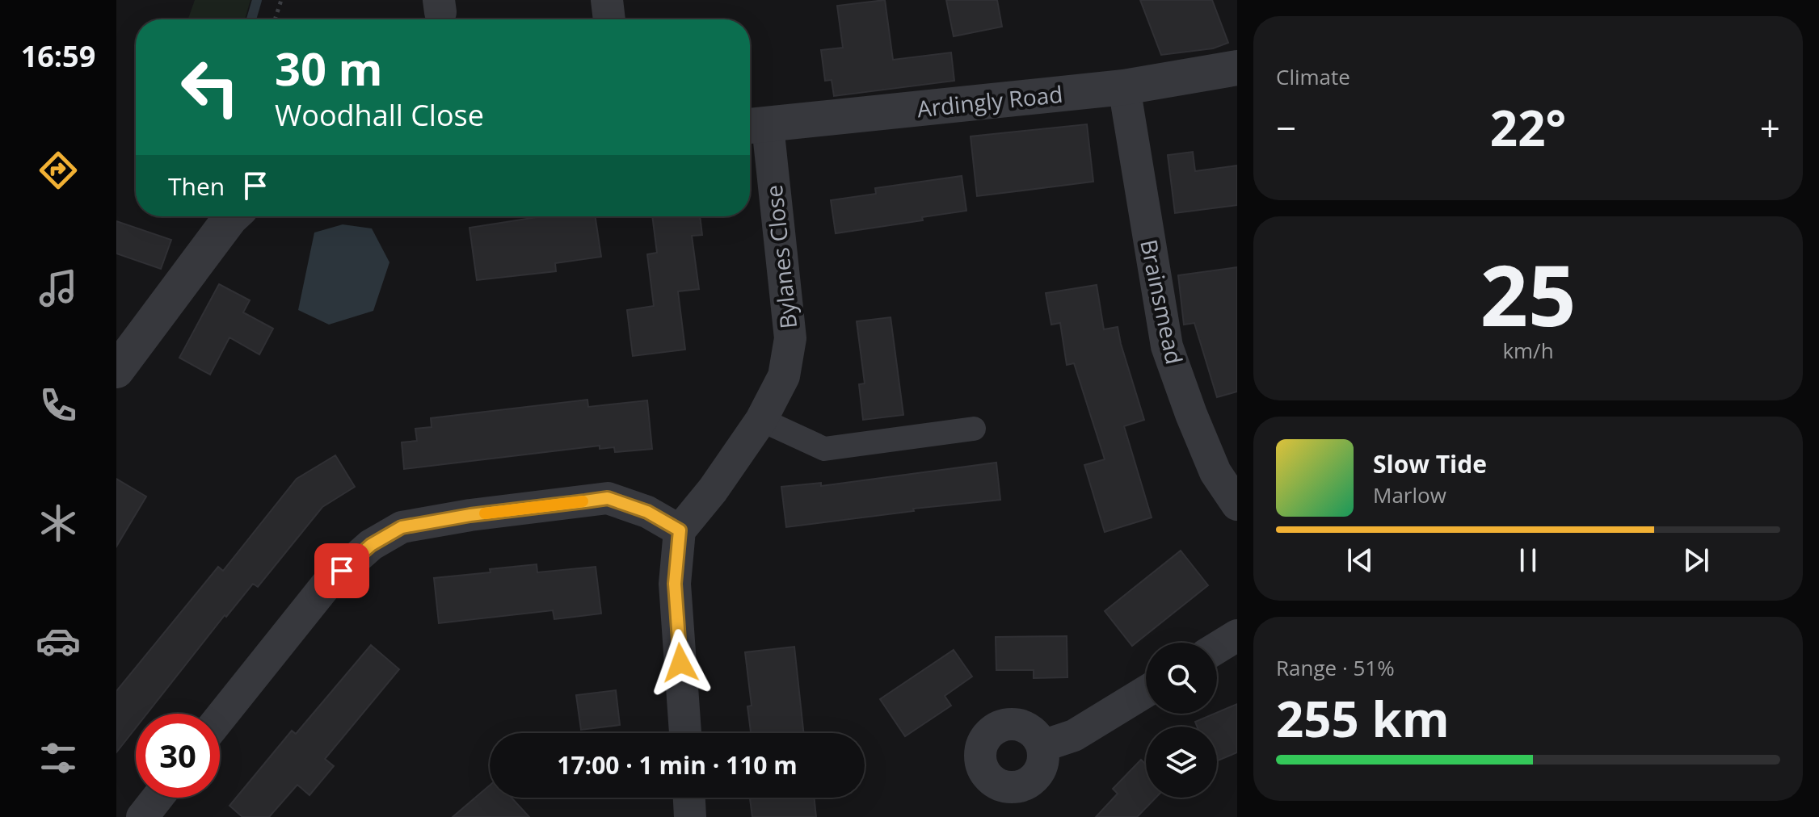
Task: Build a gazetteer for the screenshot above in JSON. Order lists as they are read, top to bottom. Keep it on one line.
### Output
{"streets":{"street":["Ardingly Road","Bylanes Close","Brainsmead"]},"crossings":[["Ardingly Road","Bylanes Close"],["Ardingly Road","Brainsmead"]],"page":{"tabs":"16:59","tile":["Climate",["25","km/h"],["Range · 51%","255 km"]],"turn":["30 m","Woodhall Close"],"heat":["−","22°","+"],"then":"Then","song":["Slow Tide","Marlow"],"limit":"30","trip":"17:00 · 1 min · 110 m"}}
